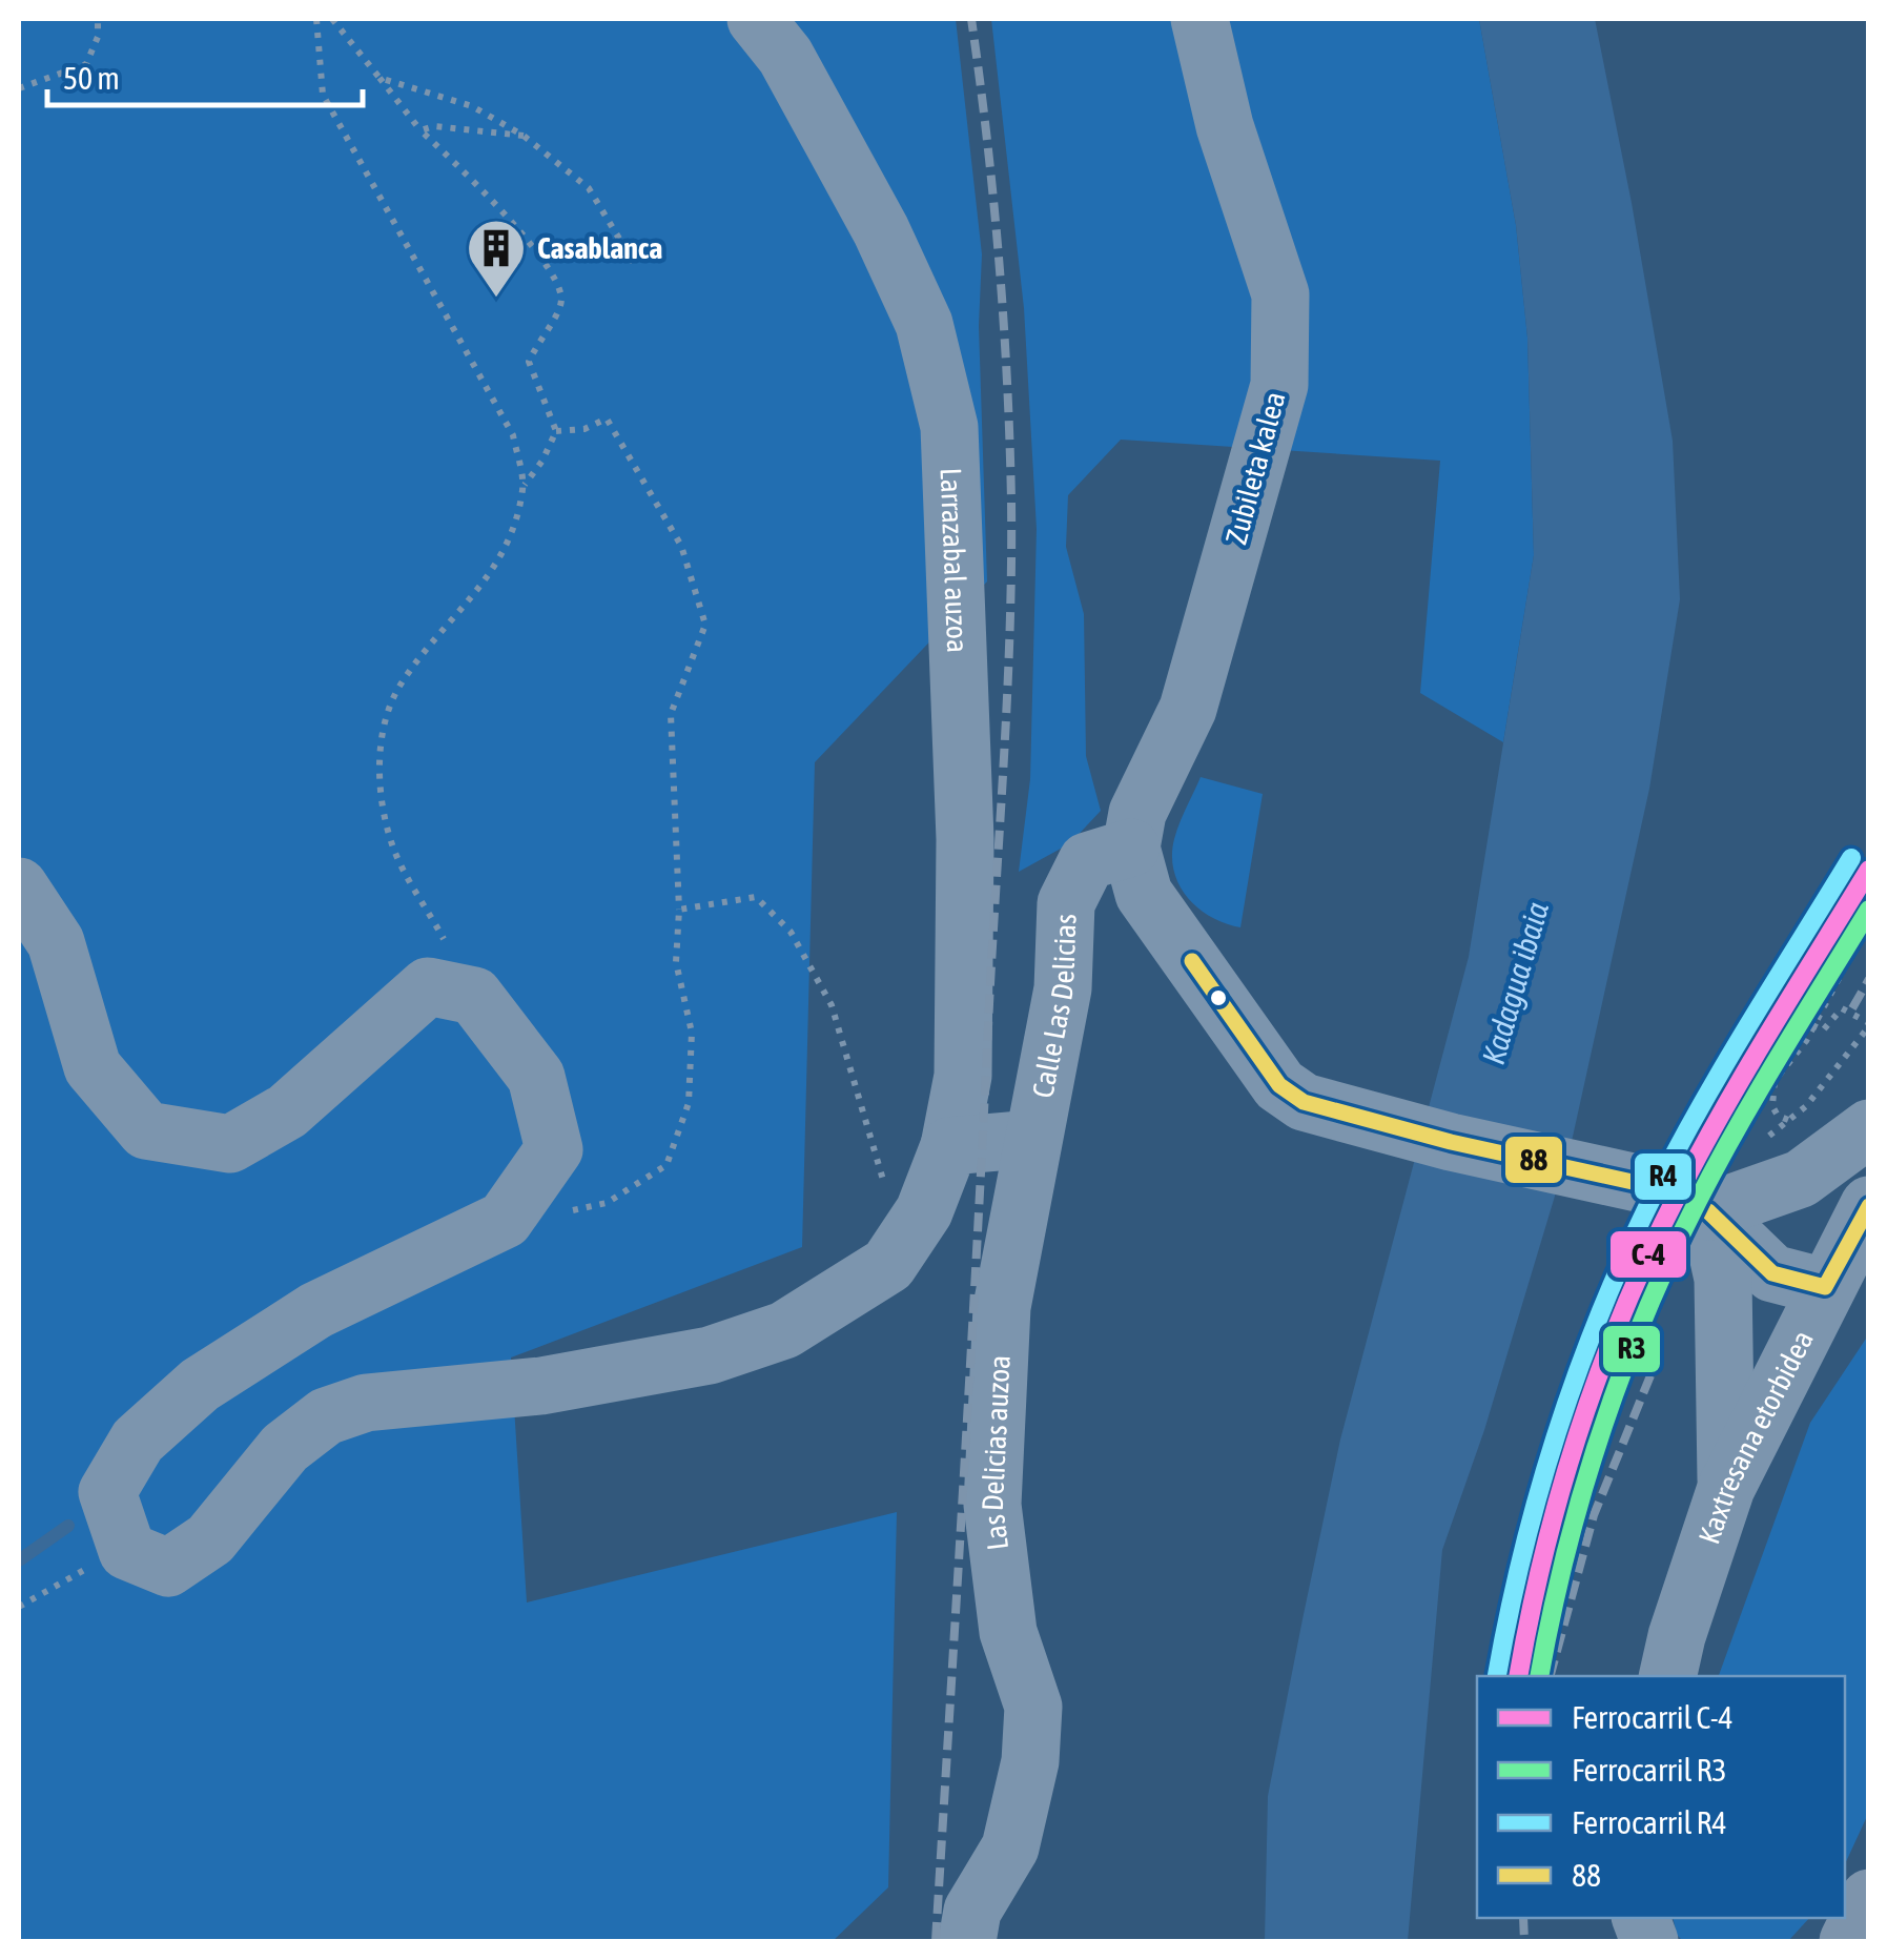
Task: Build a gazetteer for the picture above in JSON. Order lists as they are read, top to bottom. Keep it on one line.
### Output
{"streets":{"street":["Zubileta kalea","Larrazabal auzoa","Calle Las Delicias","Kaxtresana etorbidea","Las Delicias auzoa"]},"crossings":[["Zubileta kalea","Calle Las Delicias"],["Calle Las Delicias","Las Delicias auzoa"]],"water":["Kadagua ibaia"],"places":{"building":["Casablanca"]},"lines":["rail line R4","rail line C-4","rail line R3","transit line 88"],"legend":["Ferrocarril C-4","Ferrocarril R3","Ferrocarril R4","88"],"scale_bar":"50 m"}
